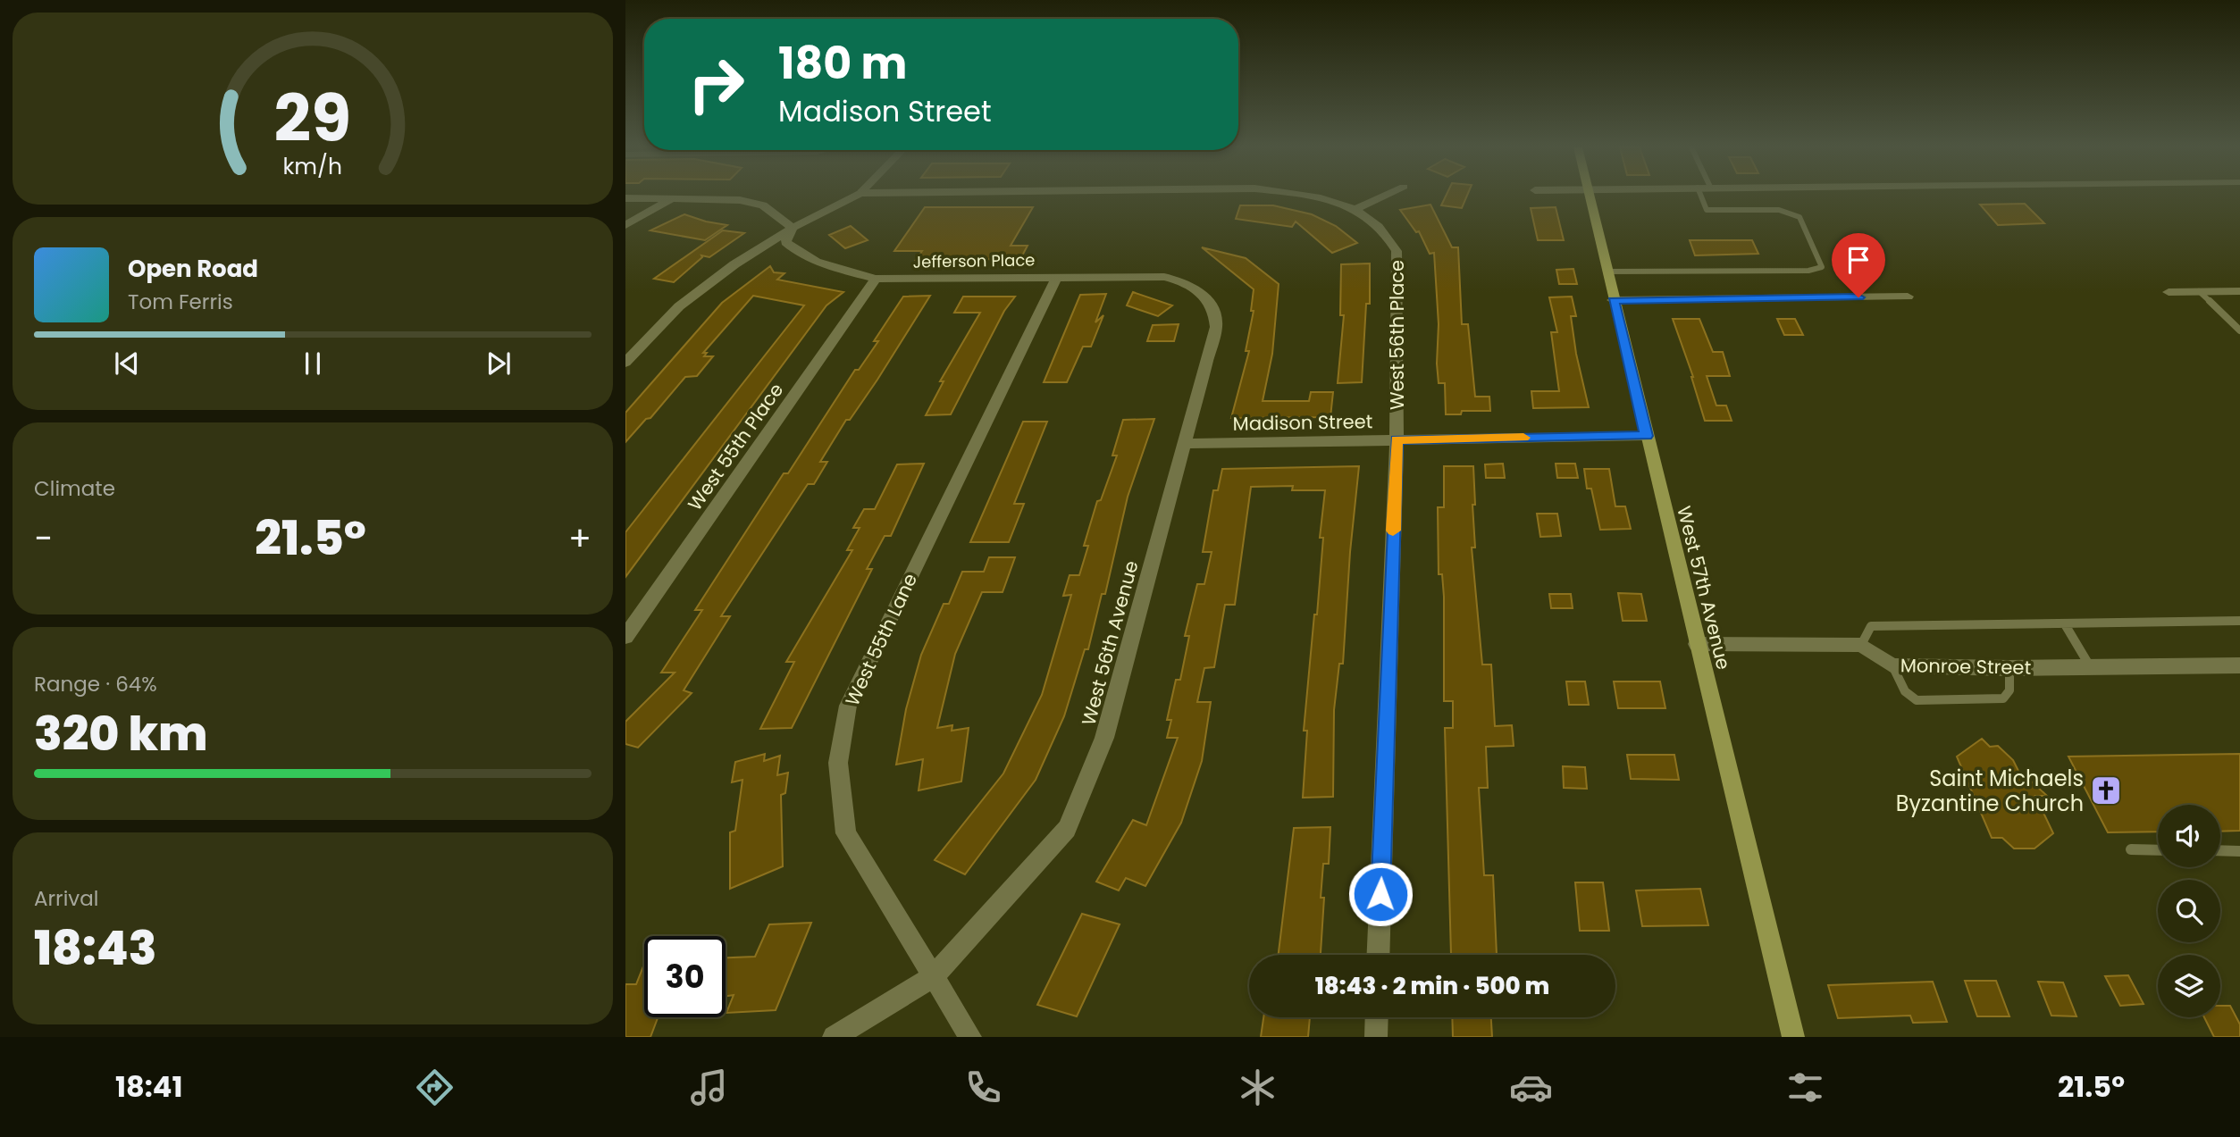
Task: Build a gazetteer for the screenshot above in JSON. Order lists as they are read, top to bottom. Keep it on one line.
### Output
{"streets":{"street":["Jefferson Place","West 56th Place","Madison Street","West 55th Place","West 57th Avenue","West 55th Lane","West 56th Avenue","Monroe Street"]},"crossings":[["Jefferson Place","West 55th Place"],["Jefferson Place","West 55th Lane"],["Jefferson Place","West 56th Avenue"],["West 56th Place","Madison Street"],["Madison Street","West 57th Avenue"],["Madison Street","West 56th Avenue"],["West 55th Lane","West 56th Avenue"]],"places":{"church":["Saint Michaels Byzantine Church"]},"page":{"turn":["180 m","Madison Street"],"song":["Open Road","Tom Ferris"],"tile":["Climate",["Range · 64%","320 km"],["Arrival","18:43"]],"heat":["−","21.5°","+"],"limit":"30","trip":"18:43 · 2 min · 500 m","tabs":["18:41","21.5°"],"gauge":["29","km/h"]}}
